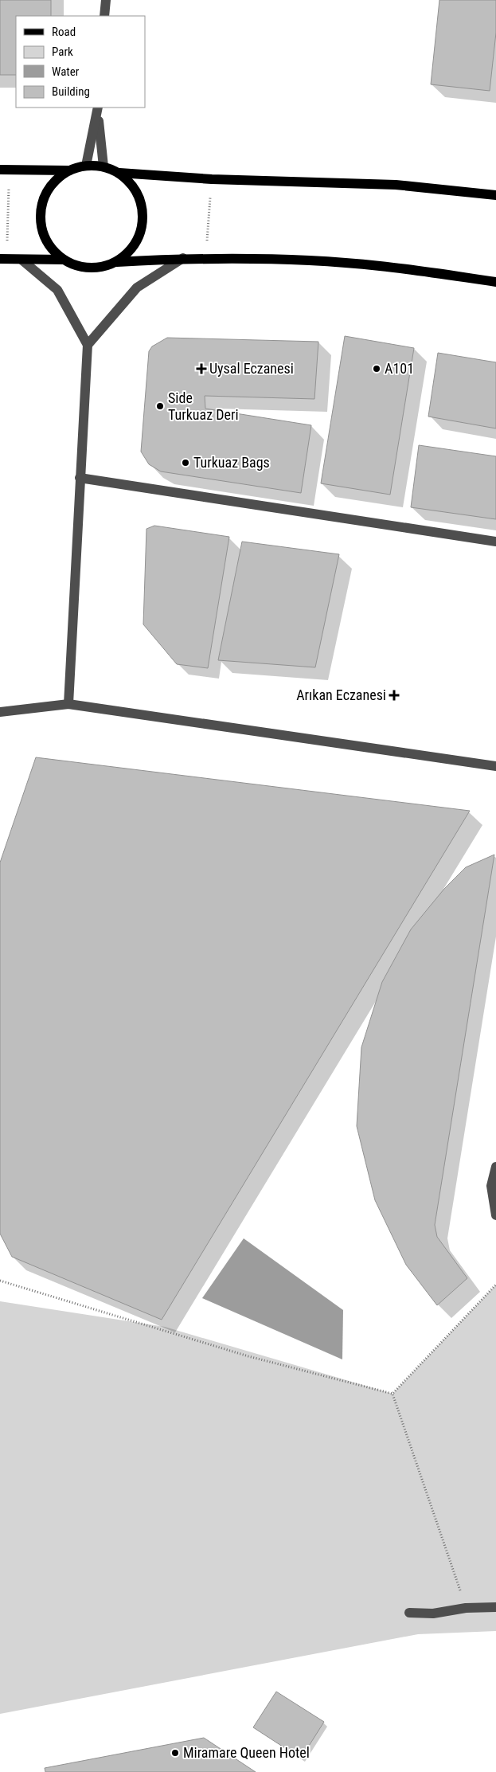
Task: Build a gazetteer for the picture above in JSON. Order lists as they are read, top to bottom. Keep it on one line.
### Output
{"places":{"health":["Uysal Eczanesi","Arıkan Eczanesi"],"other":["A101","Side Turkuaz Deri","Turkuaz Bags","Miramare Queen Hotel"]},"legend":["Road","Park","Water","Building"]}
